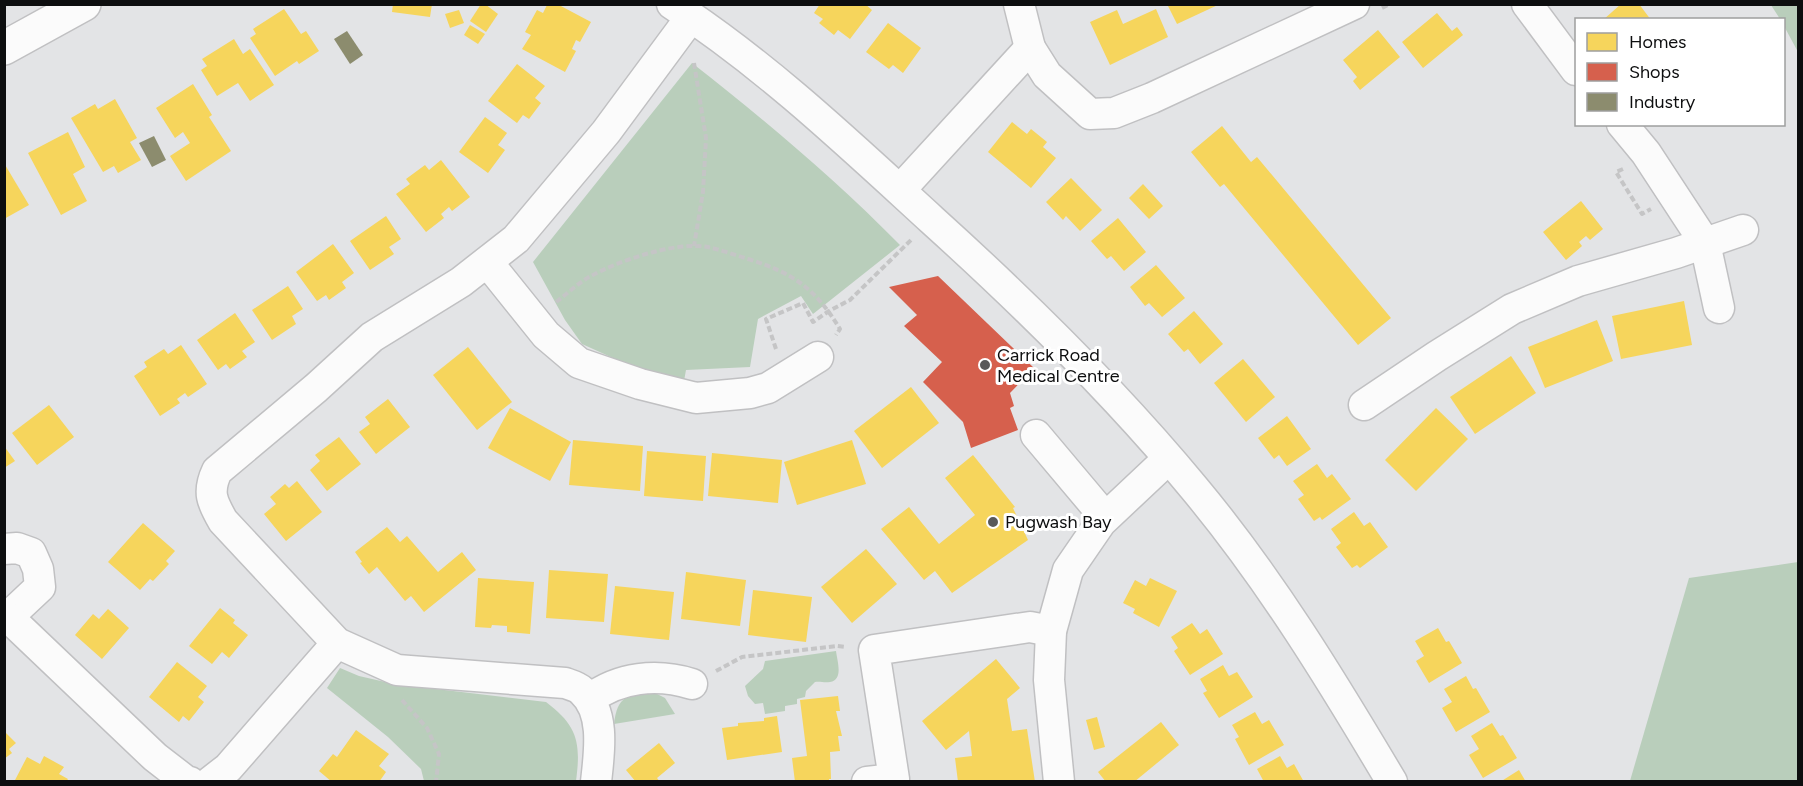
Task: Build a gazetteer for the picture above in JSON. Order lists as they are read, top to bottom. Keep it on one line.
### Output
{"places":["Carrick Road Medical Centre","Pugwash Bay"],"legend":["Homes","Shops","Industry"]}
